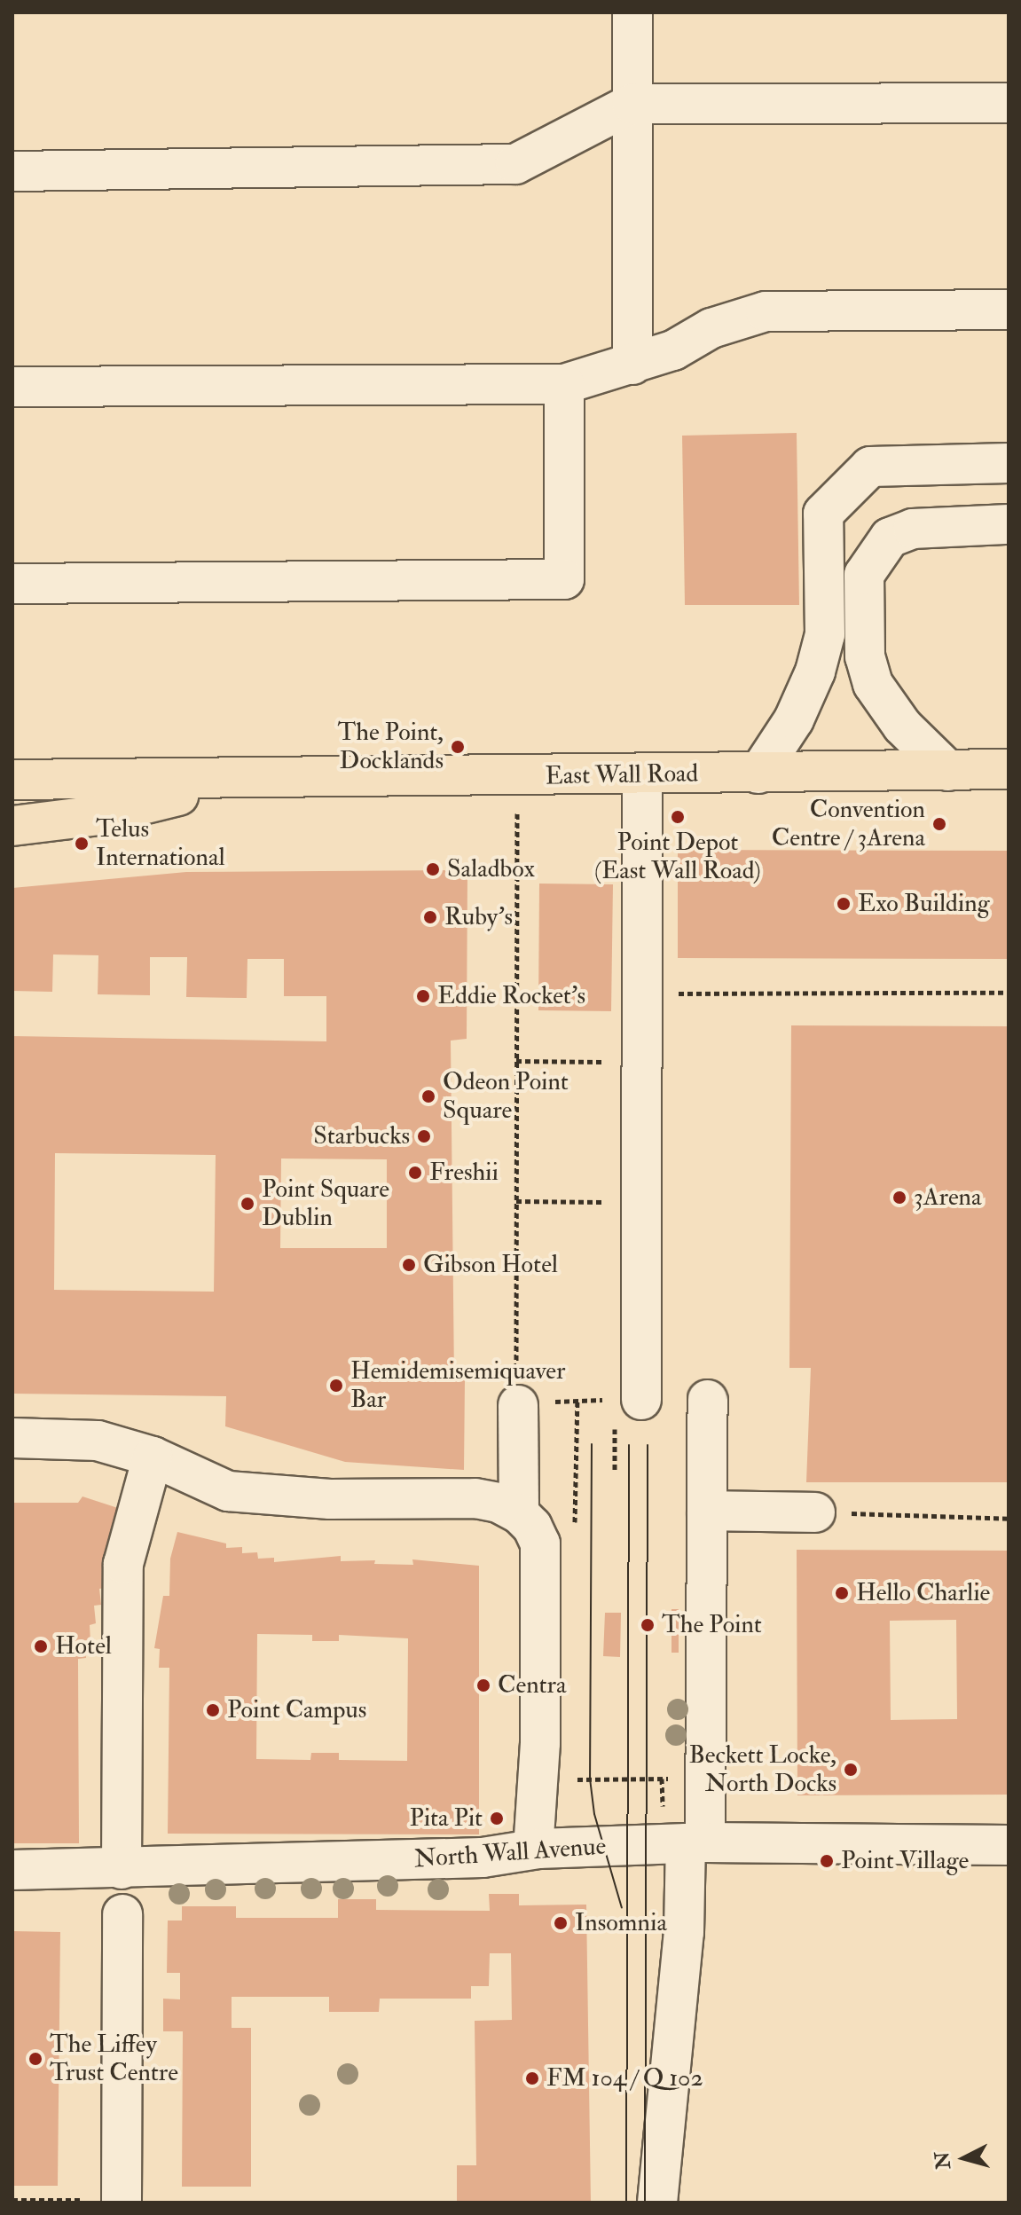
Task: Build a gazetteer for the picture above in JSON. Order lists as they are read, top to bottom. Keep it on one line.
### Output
{"streets":{"main road":["East Wall Road"],"street":["North Wall Avenue"]},"places":["The Point, Docklands","Point Depot (East Wall Road)","Convention Centre / 3Arena","Telus International","Saladbox","Exo Building","Ruby's","Eddie Rocket's","Odeon Point Square","Starbucks","Freshii","3Arena","Point Square Dublin","Gibson Hotel","Hemidemisemiquaver Bar","Hello Charlie","The Point","Hotel","Centra","Point Campus","Beckett Locke, North Docks","Pita Pit","Point Village","Insomnia","The Liffey Trust Centre","FM 104 / Q 102"],"north":"left"}
